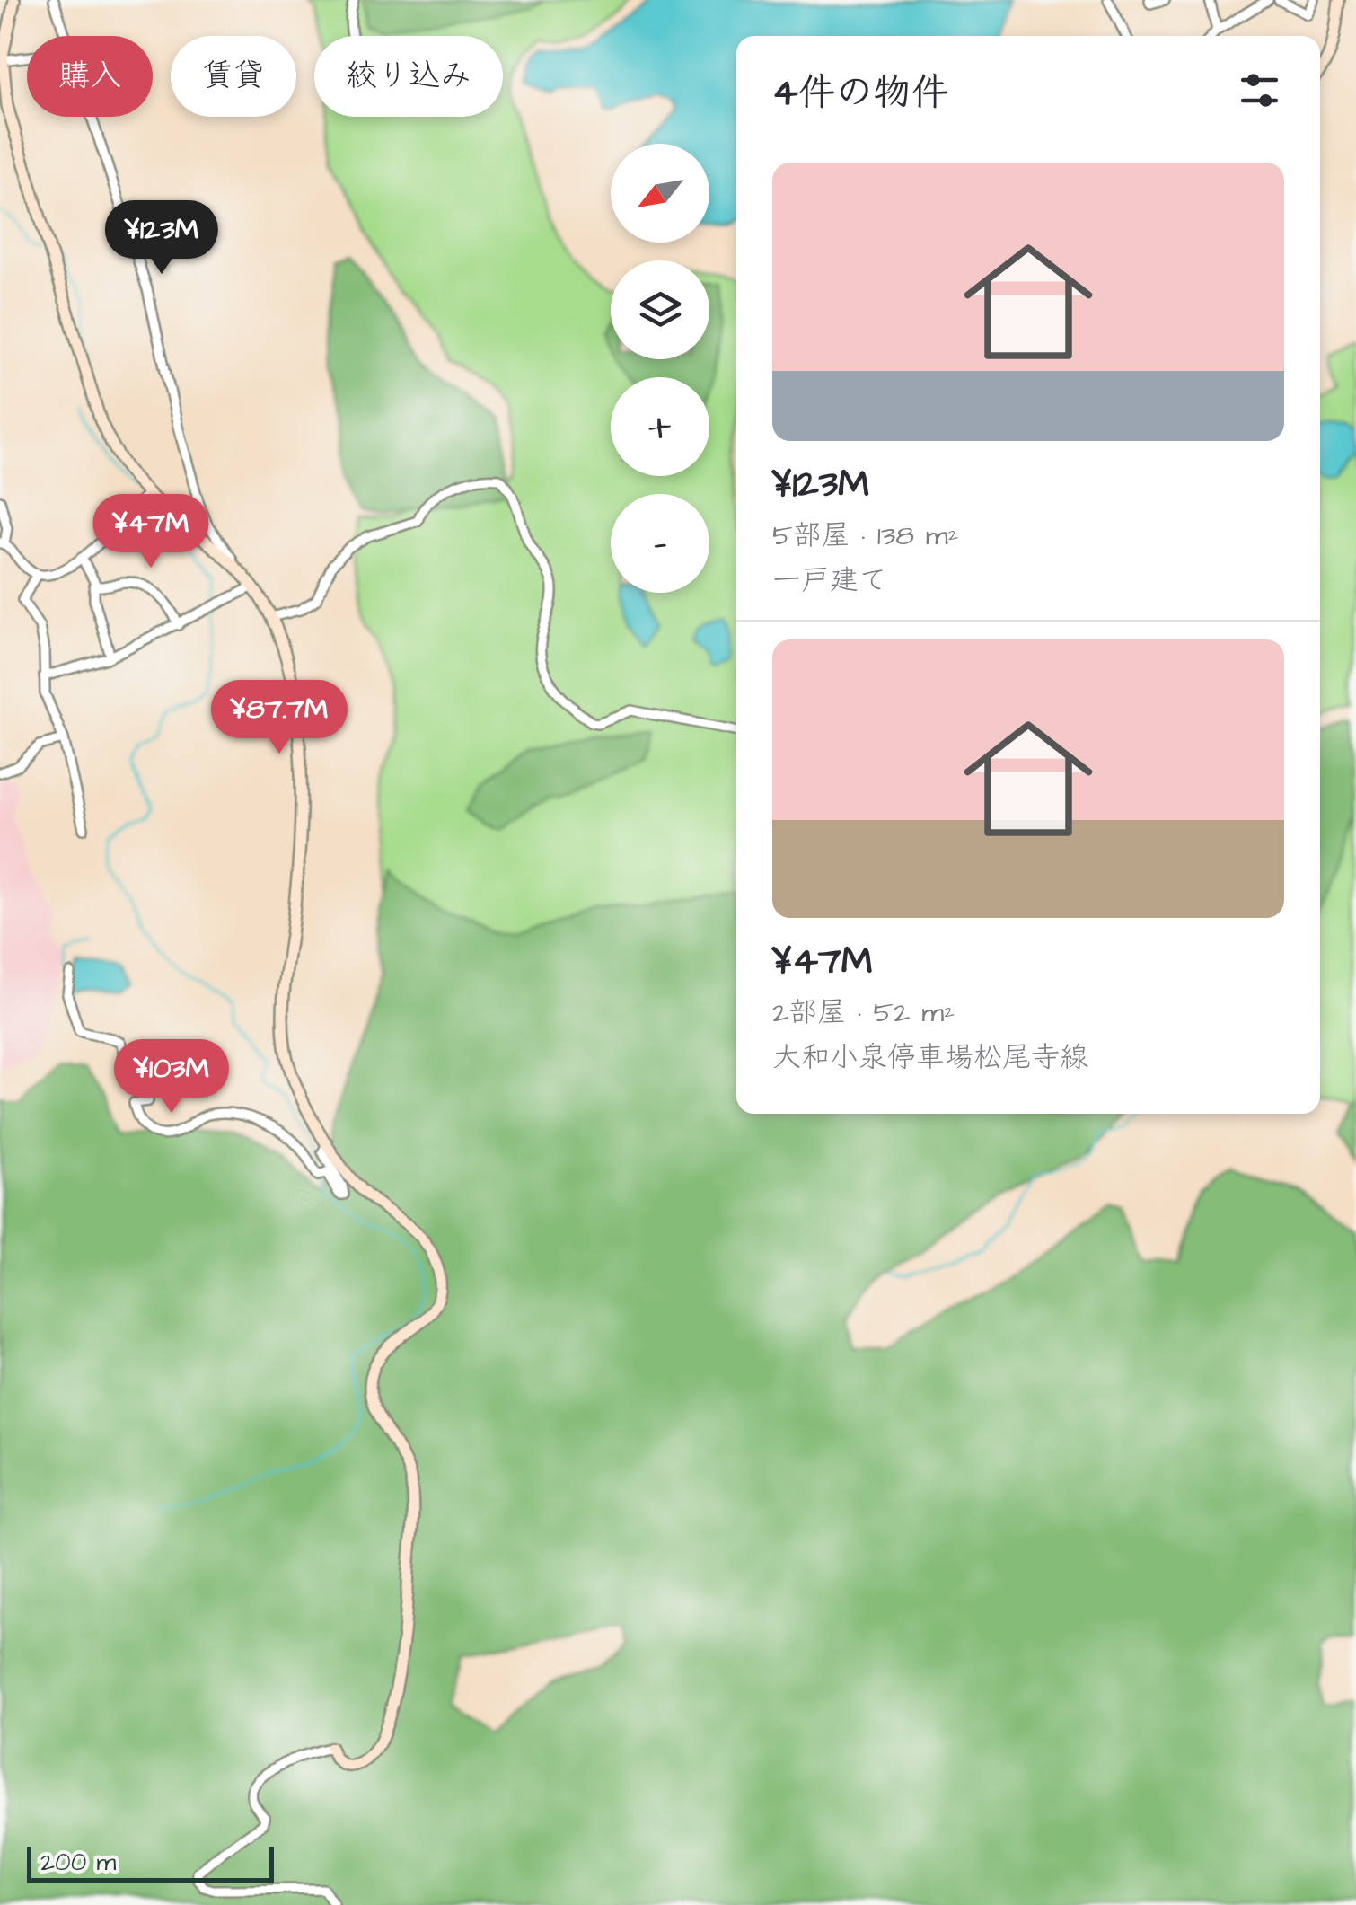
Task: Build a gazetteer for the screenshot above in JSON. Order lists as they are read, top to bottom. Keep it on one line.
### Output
{"scale_bar":"200 m","north":"bottom left","page":{"chip":["購入","賃貸","絞り込み"],"heading":"4件の物件","map_buttons":["+","−"],"list":[{"name":"¥123M","note":"5部屋 · 138 m² · 一戸建て"},{"name":"¥47M","note":"2部屋 · 52 m² · 大和小泉停車場松尾寺線"}],"price":["¥123M","¥47M","¥87.7M","¥103M"],"scale":"200 m"}}
